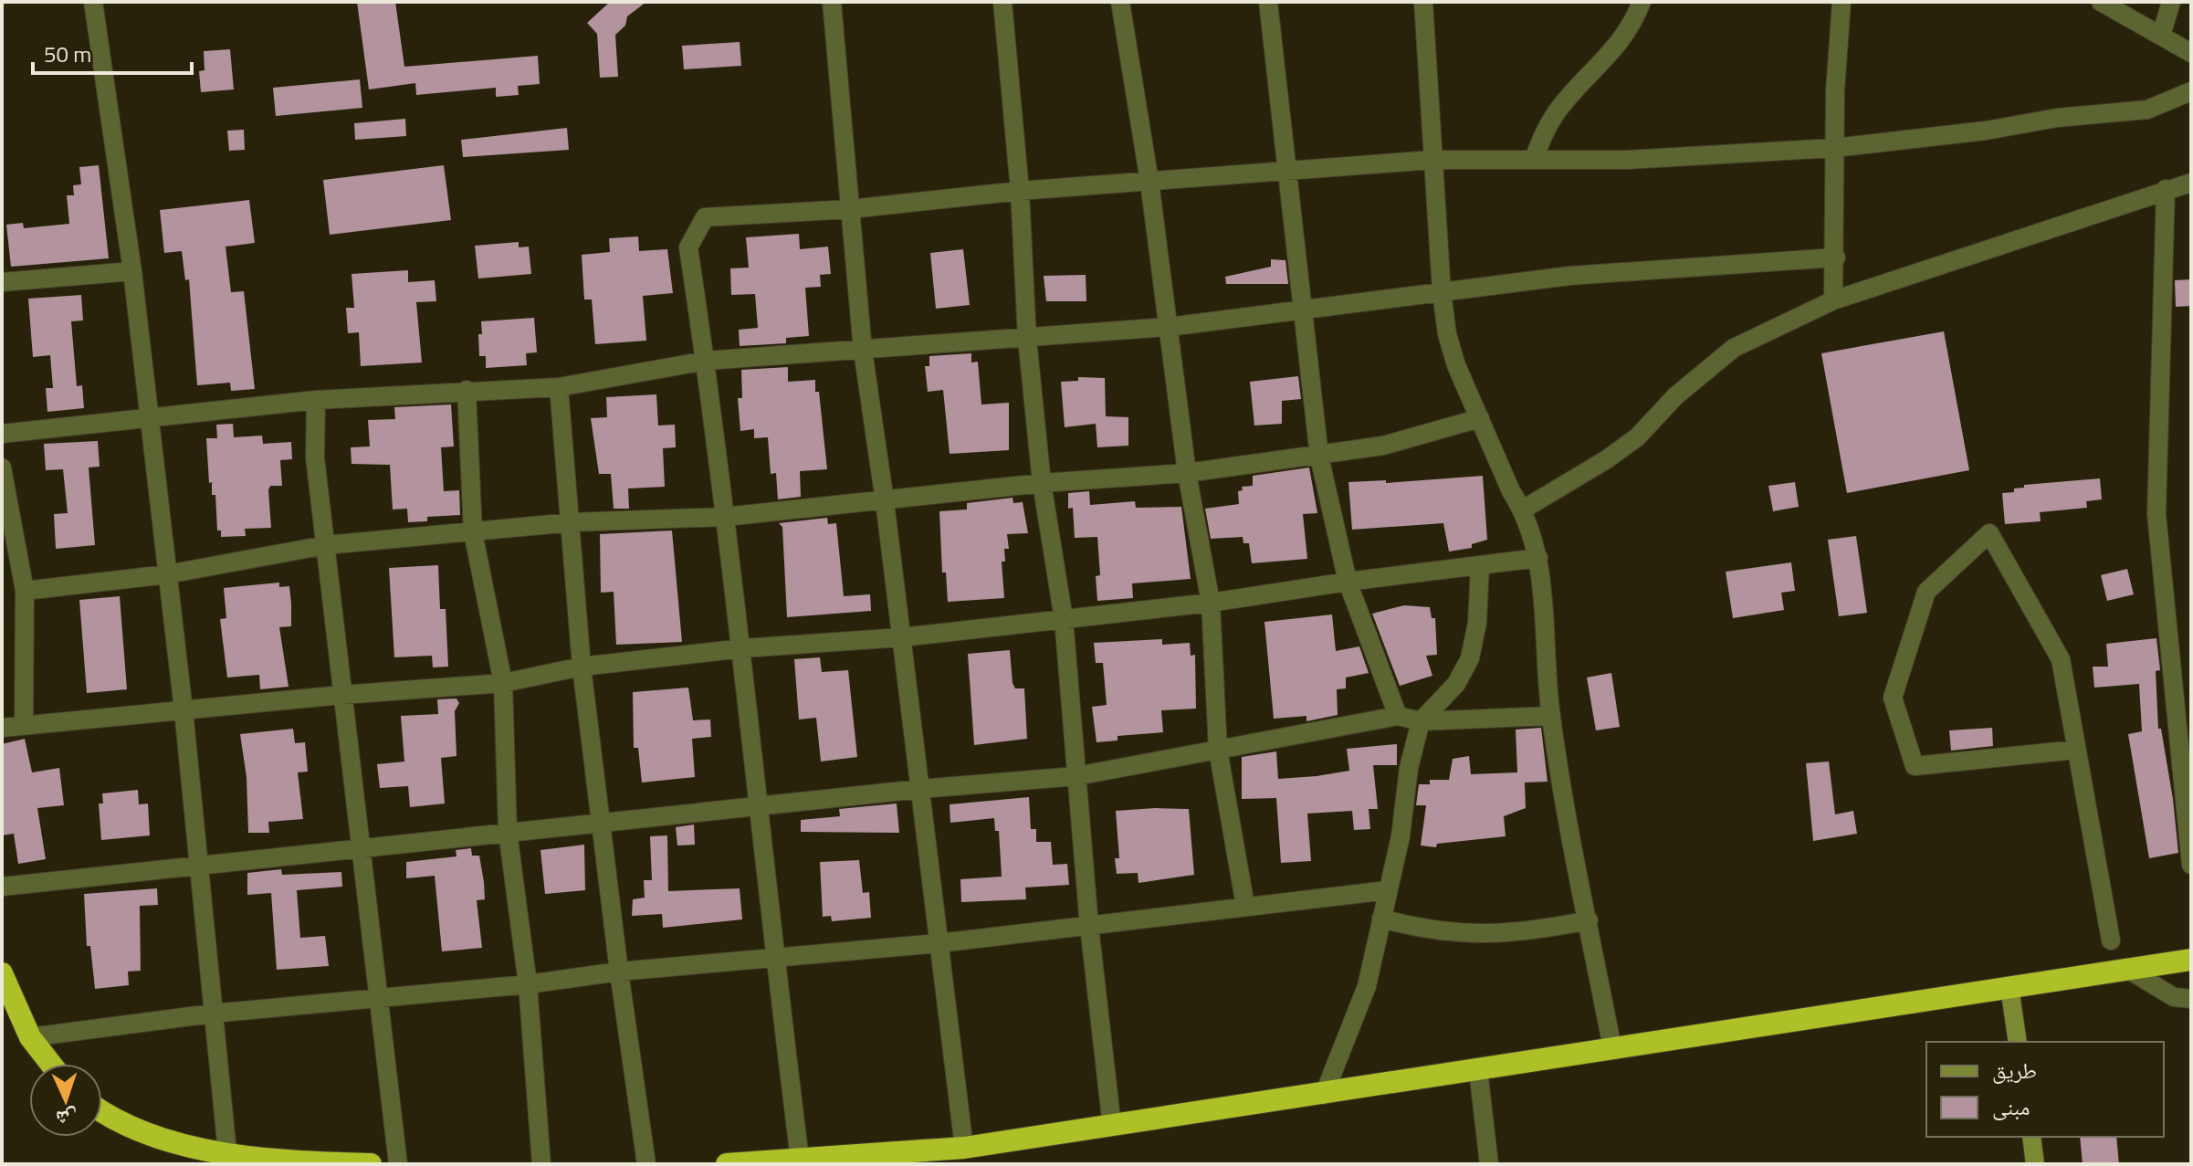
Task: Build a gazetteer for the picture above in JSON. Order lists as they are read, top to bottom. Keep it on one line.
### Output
{"legend":["طريق","مبنى"],"scale_bar":"50 m","north":"bottom"}
